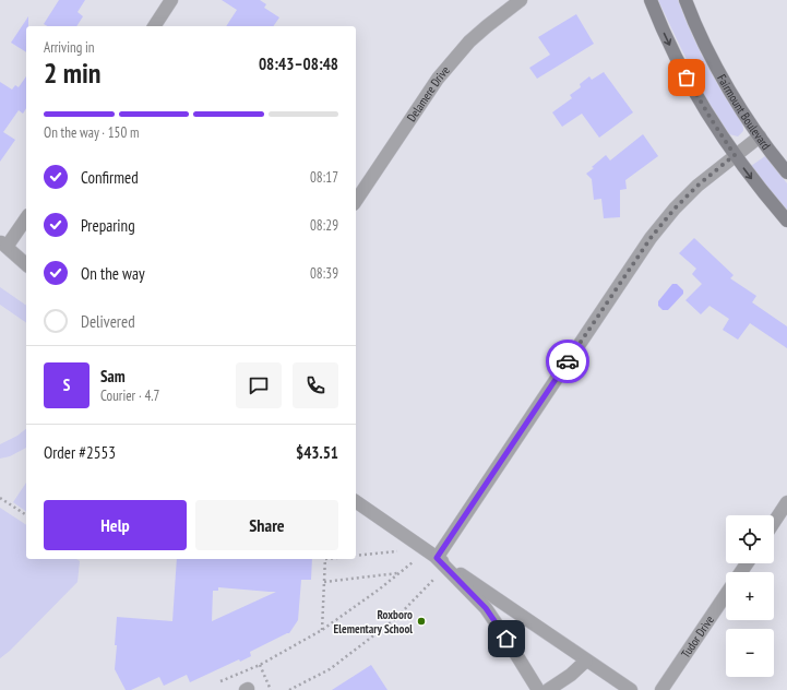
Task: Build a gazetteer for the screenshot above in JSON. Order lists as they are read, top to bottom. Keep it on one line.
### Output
{"streets":{"main road":["Fairmount Boulevard"],"street":["Delamere Drive","Tudor Drive"]},"places":["Roxboro Elementary School"],"page":{"heading":["2 min","Arriving in","08:43–08:48"],"panel":["Sam","Courier · 4.7","Order #2553","$43.51"],"bar":"On the way · 150 m","list":[["Confirmed","08:17"],["Preparing","08:29"],["On the way","08:39"],"Delivered"],"round":"S","buttons":["Help","Share"],"map_buttons":["+","−"]}}
